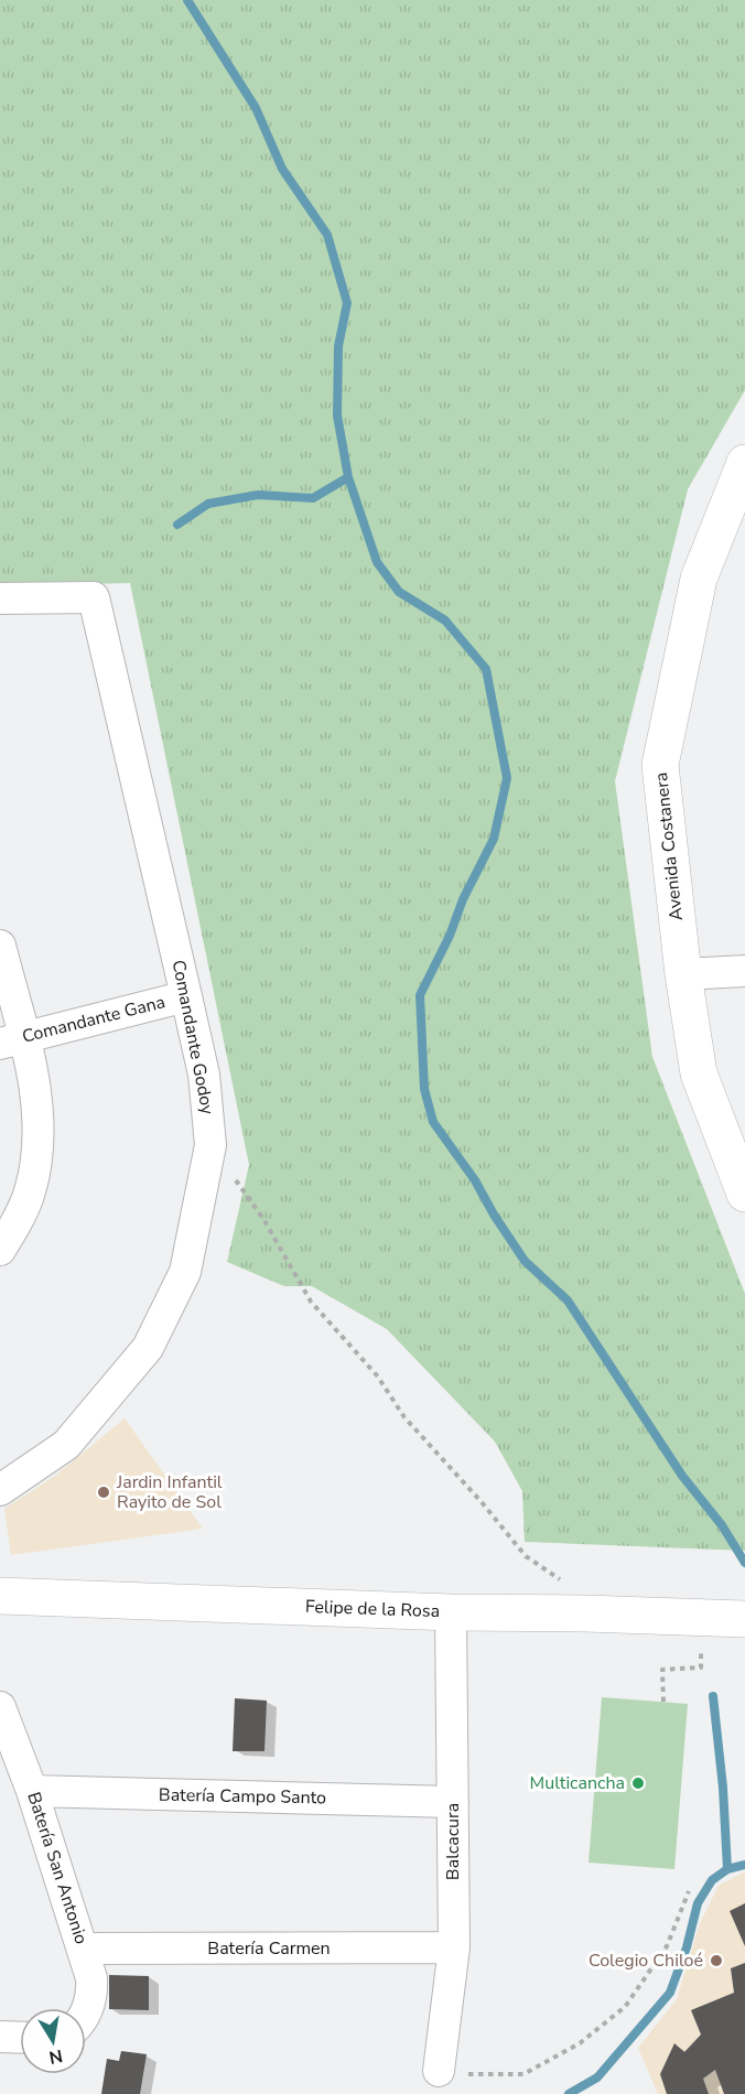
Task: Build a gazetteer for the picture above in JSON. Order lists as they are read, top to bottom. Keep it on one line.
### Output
{"streets":{"street":["Avenida Costanera","Comandante Gana","Comandante Godoy","Felipe de la Rosa","Batería Campo Santo","Balcacura","Batería San Antonio","Batería Carmen"]},"crossings":[["Comandante Gana","Comandante Godoy"],["Felipe de la Rosa","Balcacura"],["Batería Campo Santo","Balcacura"],["Batería Campo Santo","Batería San Antonio"],["Balcacura","Batería Carmen"],["Batería San Antonio","Batería Carmen"]],"places":["Jardin Infantil Rayito de Sol","Multicancha","Colegio Chiloé"],"north":"bottom"}
